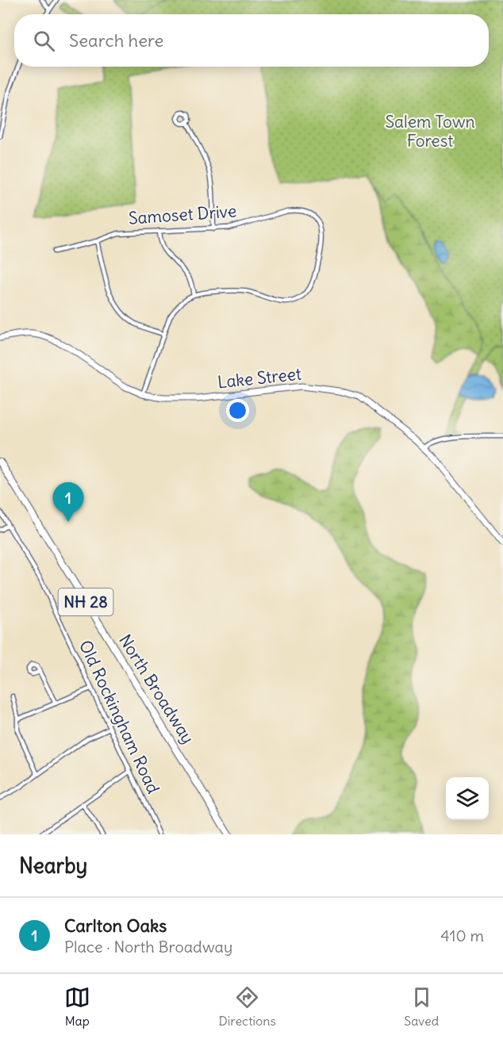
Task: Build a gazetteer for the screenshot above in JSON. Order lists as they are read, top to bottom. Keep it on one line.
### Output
{"streets":{"main road":["NH 28","North Broadway"],"street":["Samoset Drive","Lake Street","Old Rockingham Road"]},"parks":["Salem Town Forest"],"page":{"search":"Search here","pins":"1","heading":"Nearby","list":[{"mark":"1","name":"Carlton Oaks","note":"Place · North Broadway","value":"410 m"}],"nav":["Map","Directions","Saved"]}}
